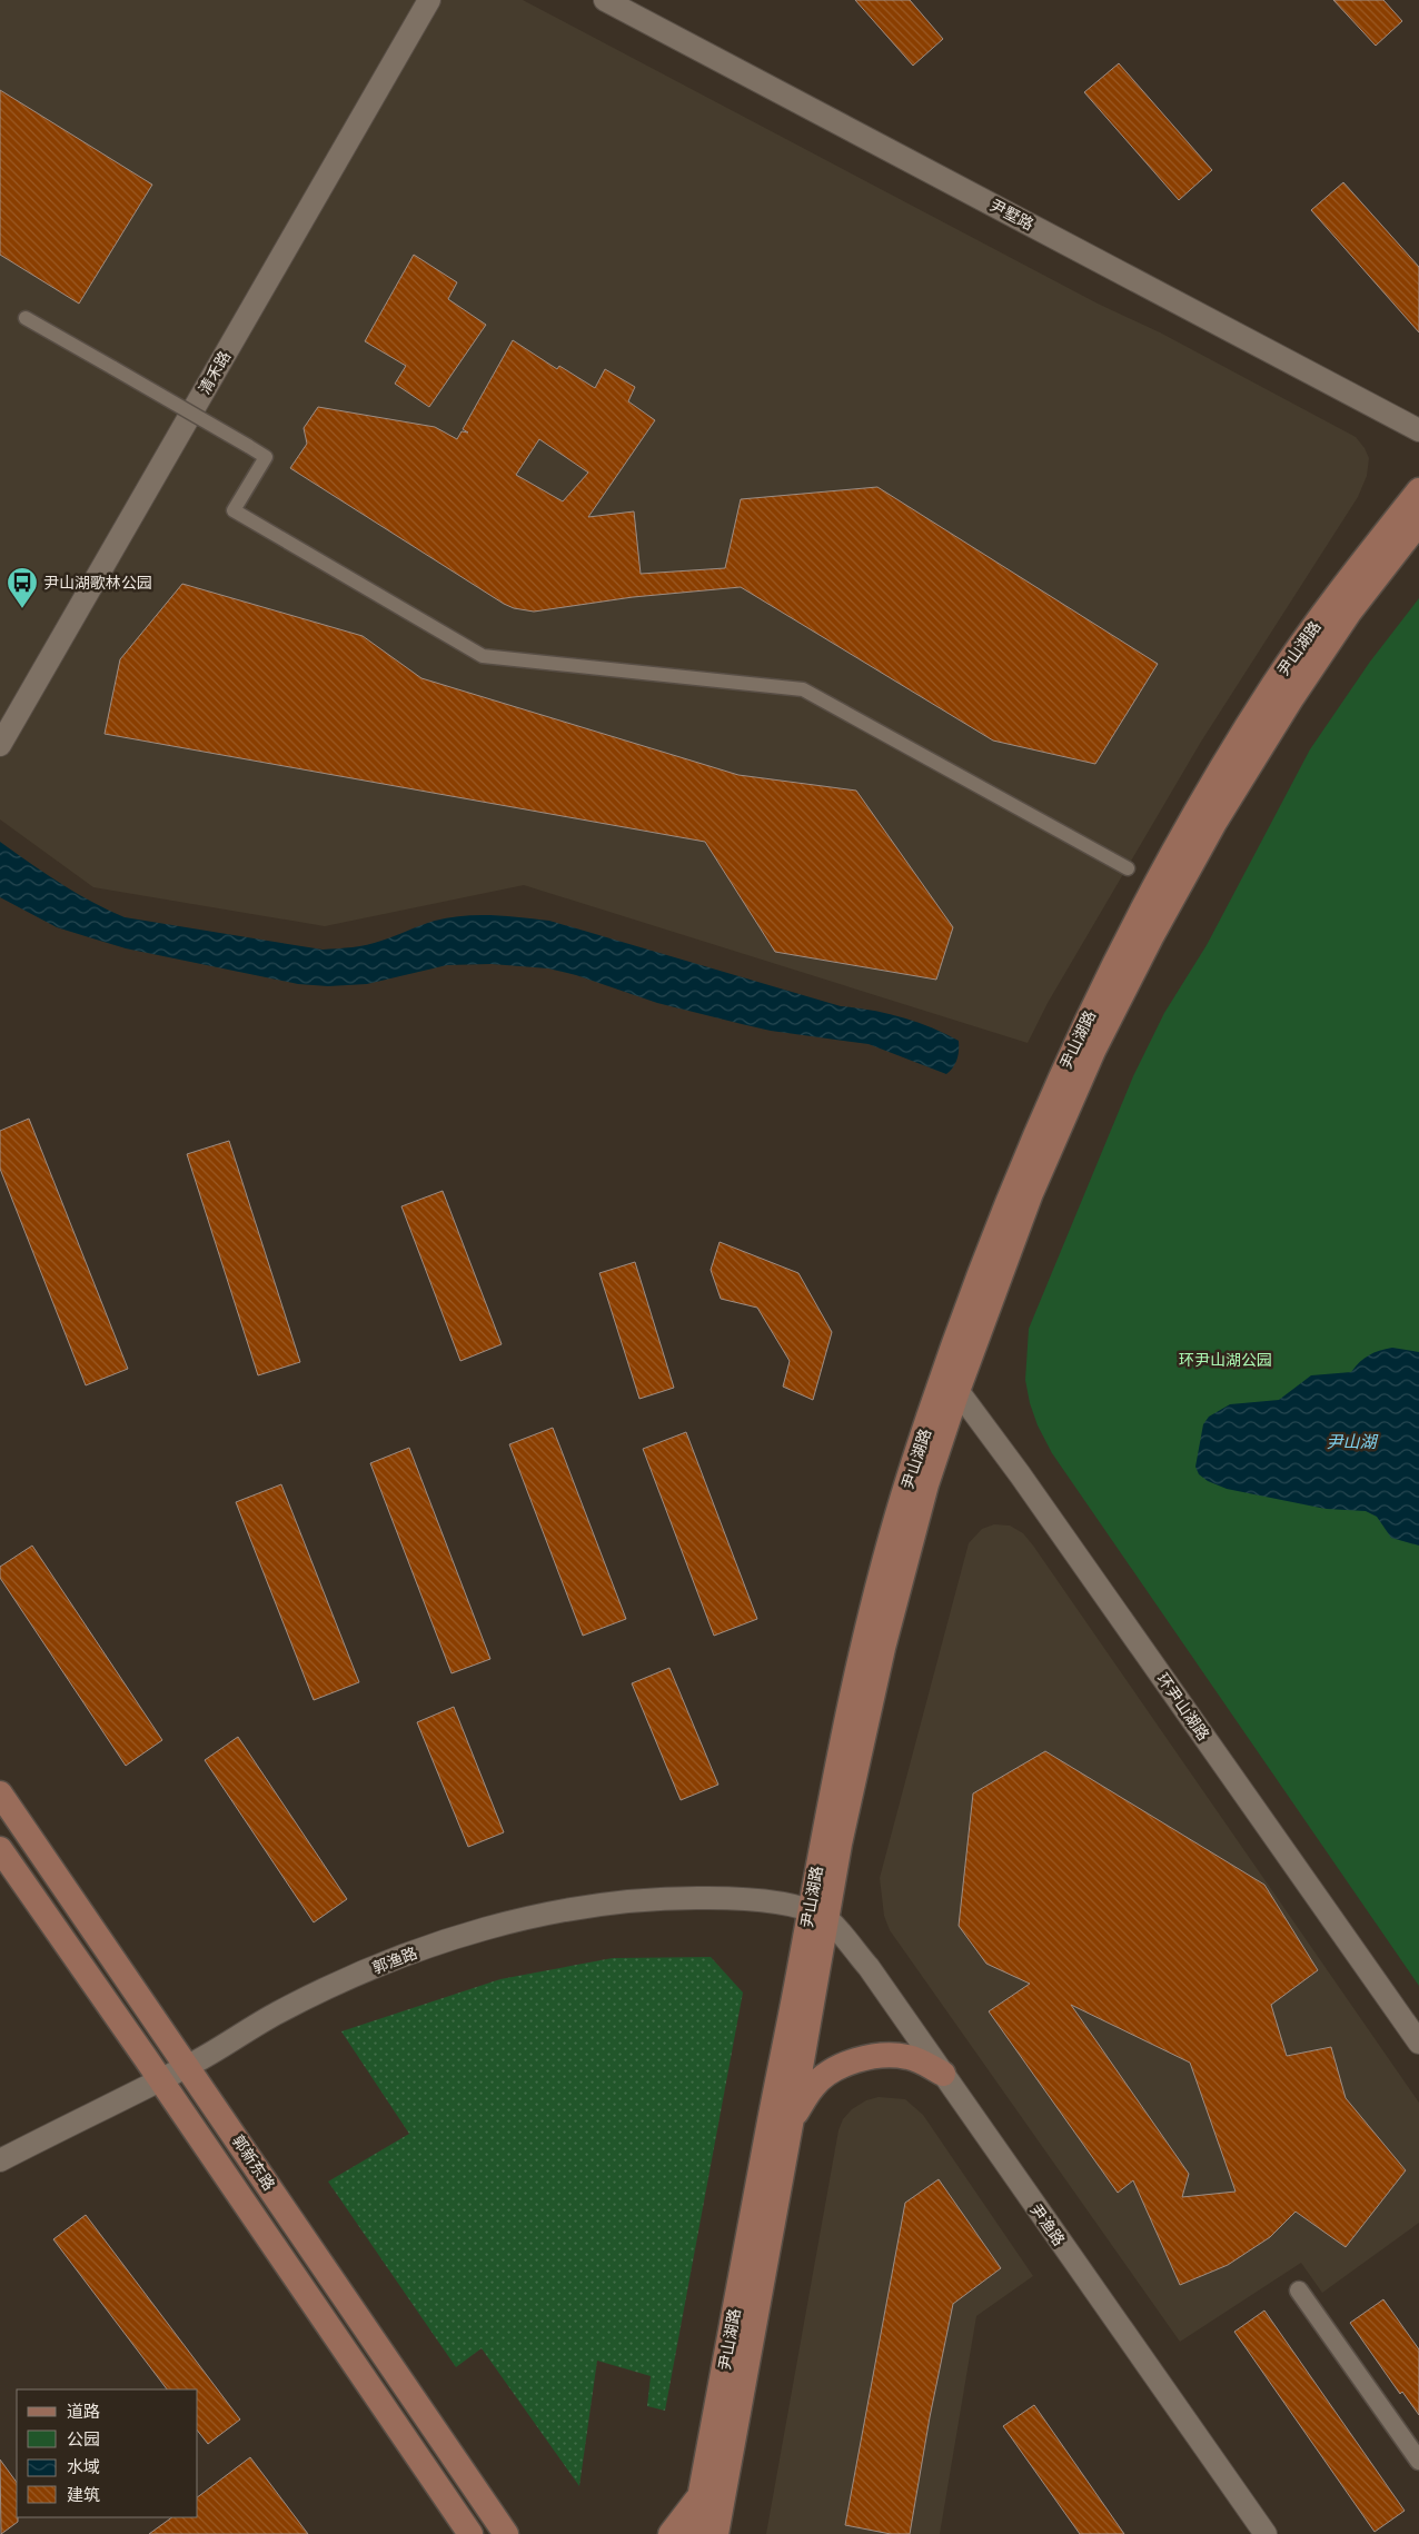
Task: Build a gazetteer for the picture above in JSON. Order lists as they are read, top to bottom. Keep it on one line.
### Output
{"streets":{"main road":["尹山湖路","郭新东路"],"street":["尹墅路","清禾路","环尹山湖路","郭渔路","尹渔路"]},"crossings":[["尹山湖路","环尹山湖路"],["尹山湖路","郭渔路"],["尹山湖路","尹渔路"],["郭渔路","郭新东路"],["郭渔路","尹渔路"]],"water":["尹山湖"],"parks":["环尹山湖公园"],"places":{"bus stop":["尹山湖歌林公园"]},"legend":["道路","公园","水域","建筑"]}
